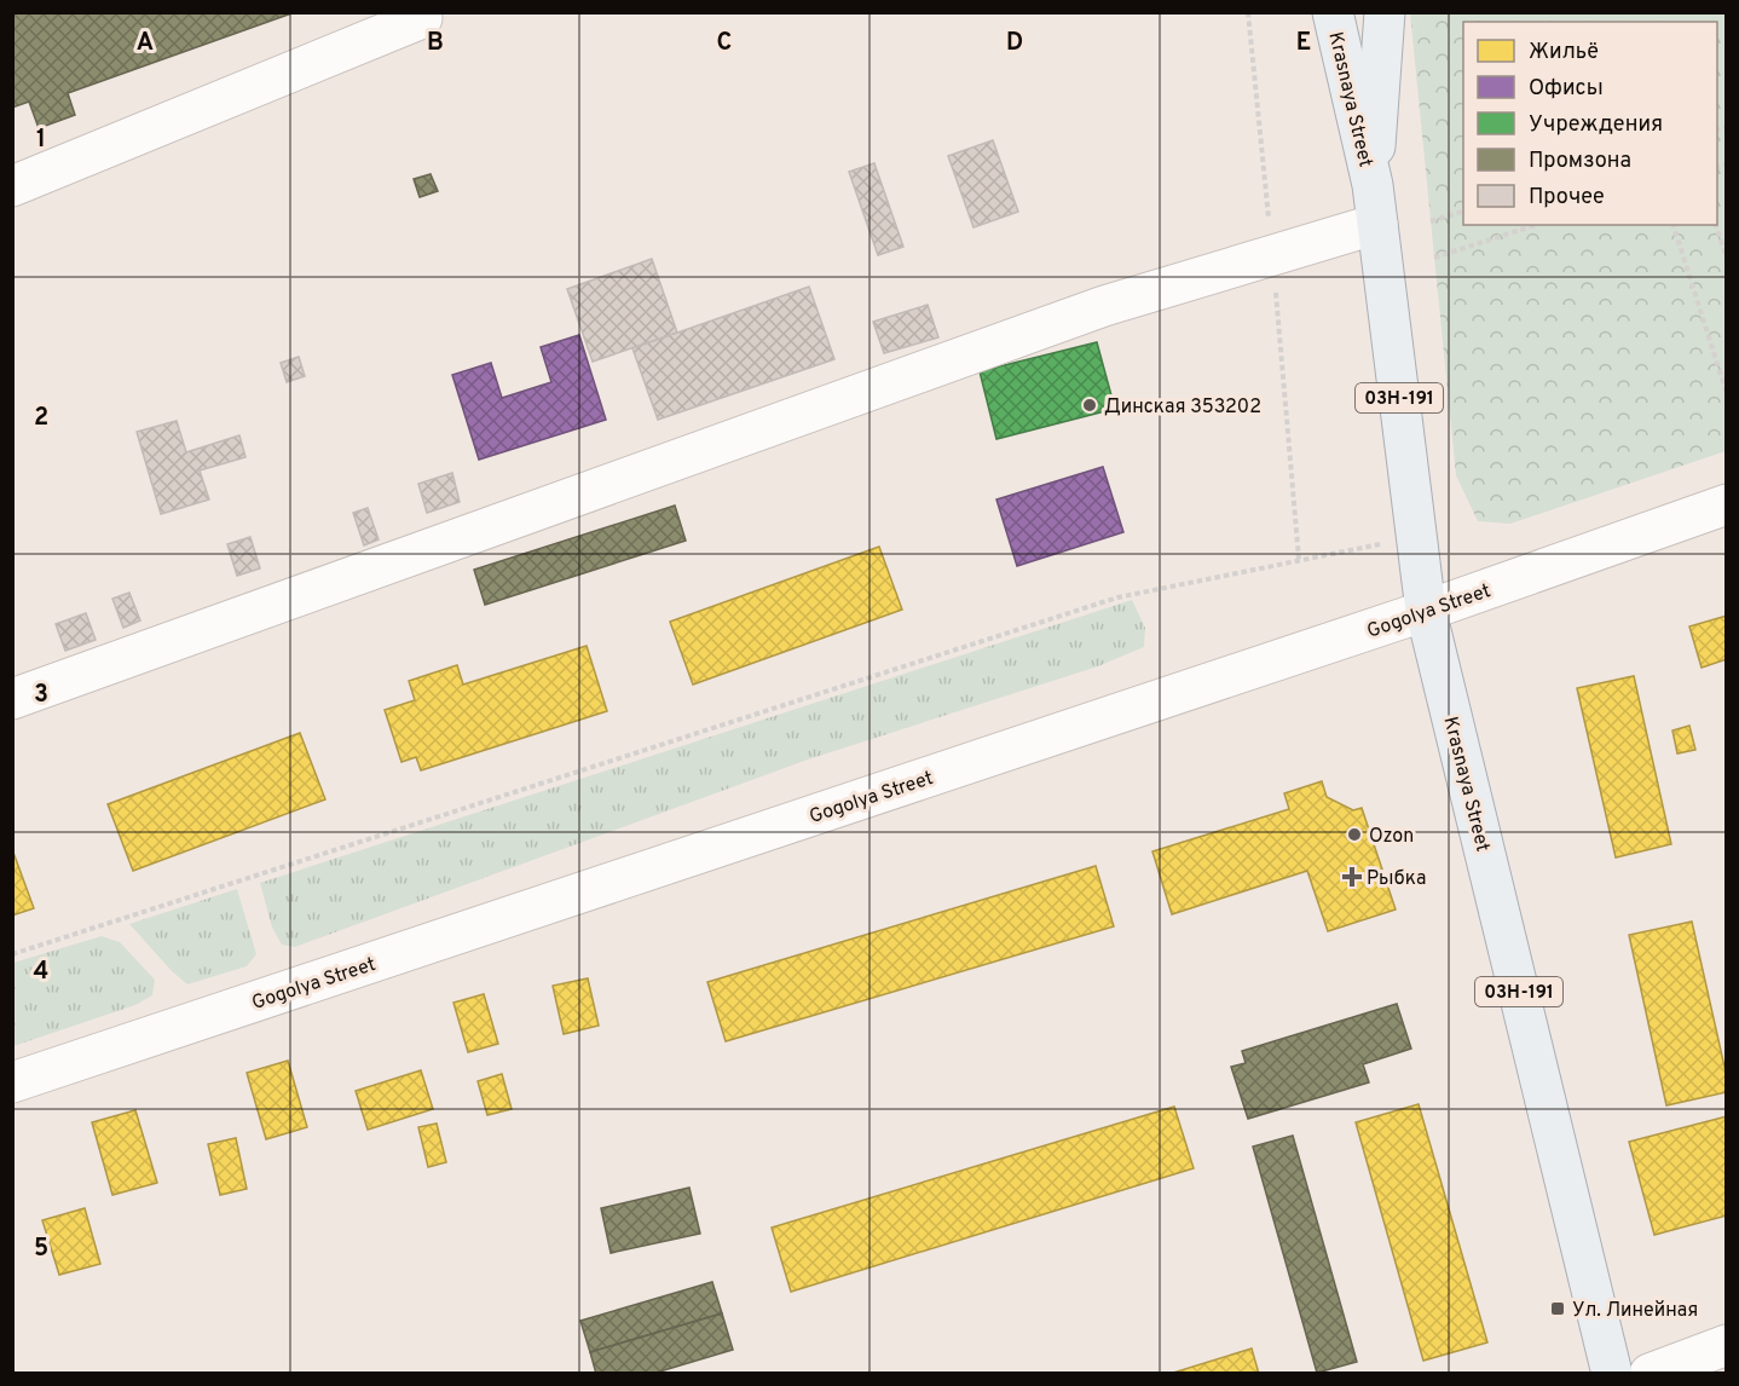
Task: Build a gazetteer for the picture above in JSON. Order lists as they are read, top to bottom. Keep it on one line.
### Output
{"streets":{"main road":["Krasnaya Street","03Н-191"],"street":["Gogolya Street"]},"crossings":[["Krasnaya Street","Gogolya Street"]],"places":{"other":["Динская 353202","Ozon"],"health":["Рыбка"],"transit":["Ул. Линейная"]},"legend":["Жильё","Офисы","Учреждения","Промзона","Прочее"],"grid":{"columns":["A","B","C","D","E"],"rows":["1","2","3","4","5"]}}
